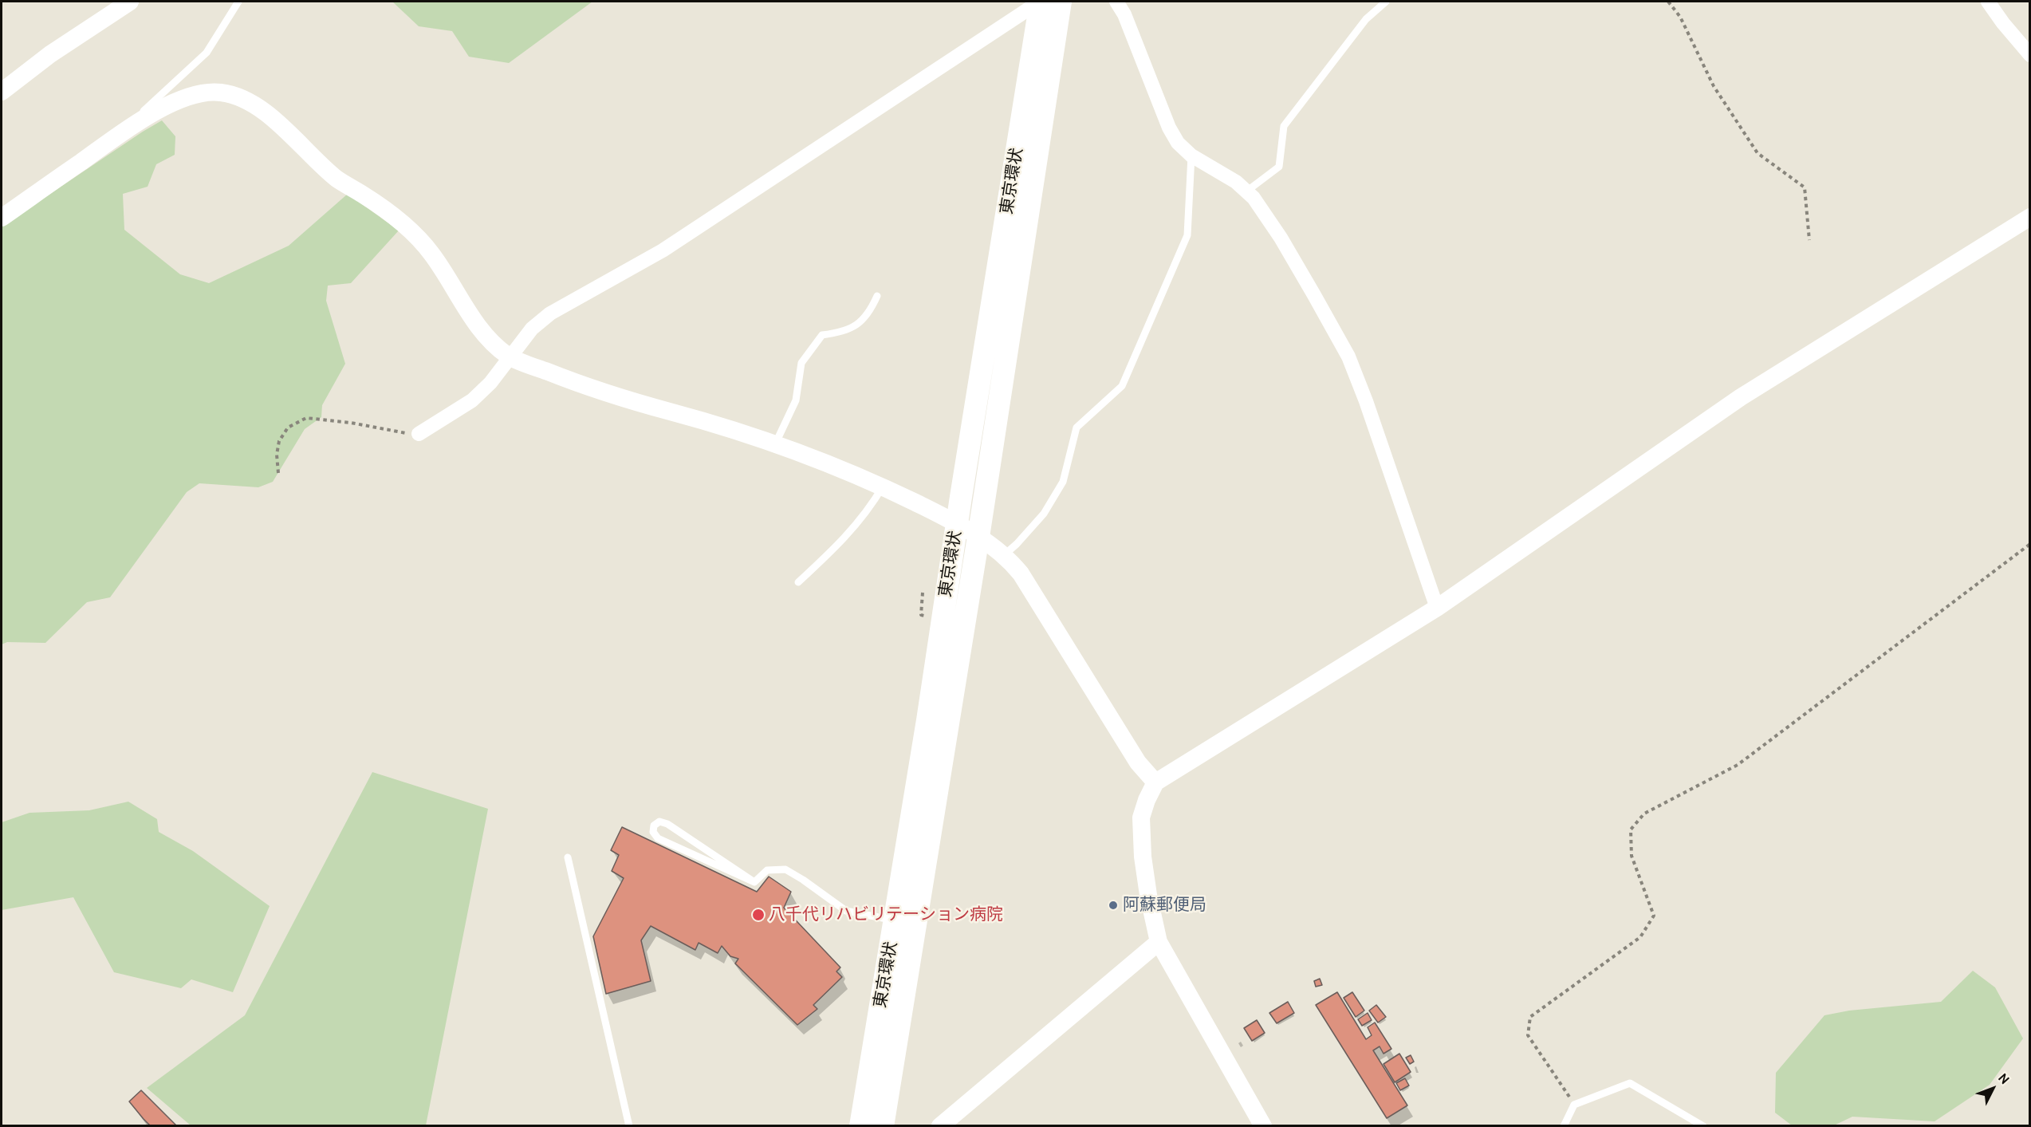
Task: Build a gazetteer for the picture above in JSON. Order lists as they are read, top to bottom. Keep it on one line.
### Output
{"streets":{"highway":["東京環状"]},"places":["阿蘇郵便局","八千代リハビリテーション病院"],"north":"top right"}
